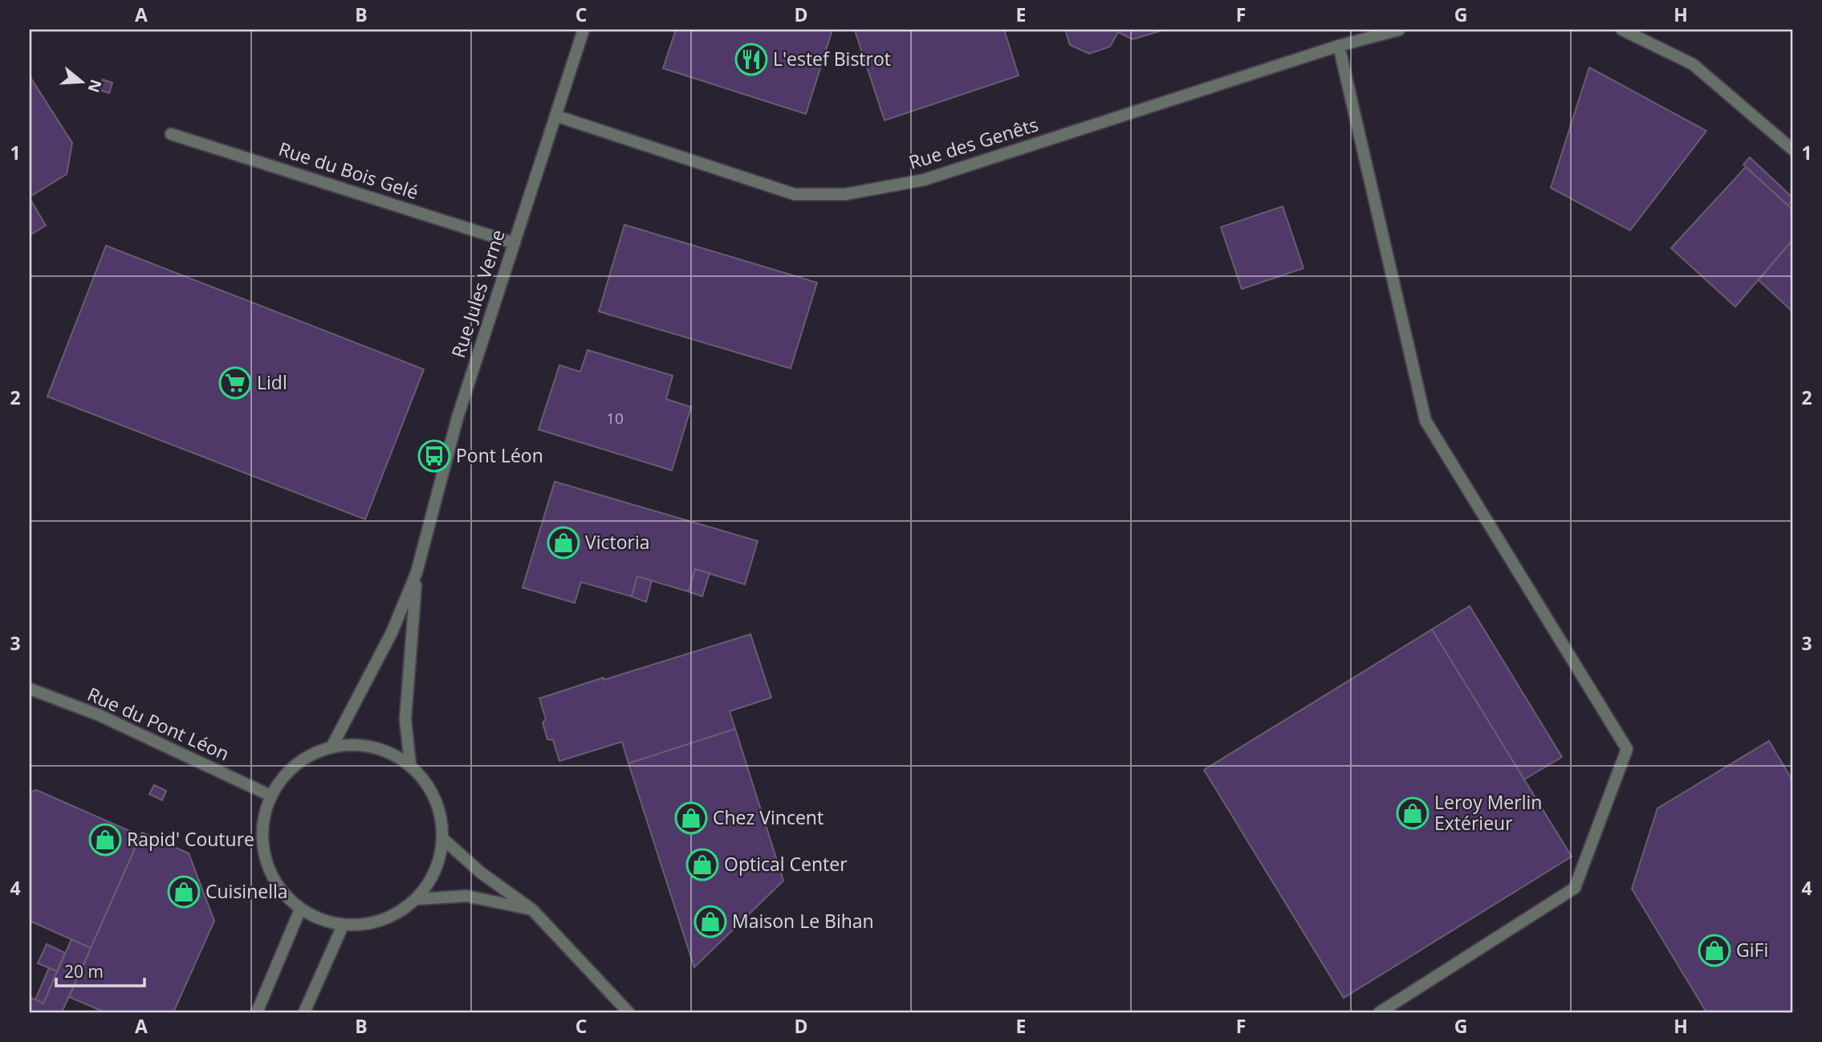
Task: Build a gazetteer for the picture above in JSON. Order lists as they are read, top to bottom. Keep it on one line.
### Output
{"streets":{"street":["Rue des Genêts","Rue du Bois Gelé","Rue Jules Verne","Rue du Pont Léon"]},"crossings":[["Rue des Genêts","Rue Jules Verne"],["Rue du Bois Gelé","Rue Jules Verne"],["Rue Jules Verne","Rue du Pont Léon"]],"places":{"restaurant":["L'estef Bistrot"],"supermarket":["Lidl"],"bus stop":["Pont Léon"],"shop":["Victoria","Leroy Merlin Extérieur","Chez Vincent","Rapid' Couture","Optical Center","Cuisinella","Maison Le Bihan","GiFi"]},"house_numbers":["10"],"scale_bar":"20 m","north":"right","grid":{"columns":["A","B","C","D","E","F","G","H"],"rows":["1","2","3","4"]}}
